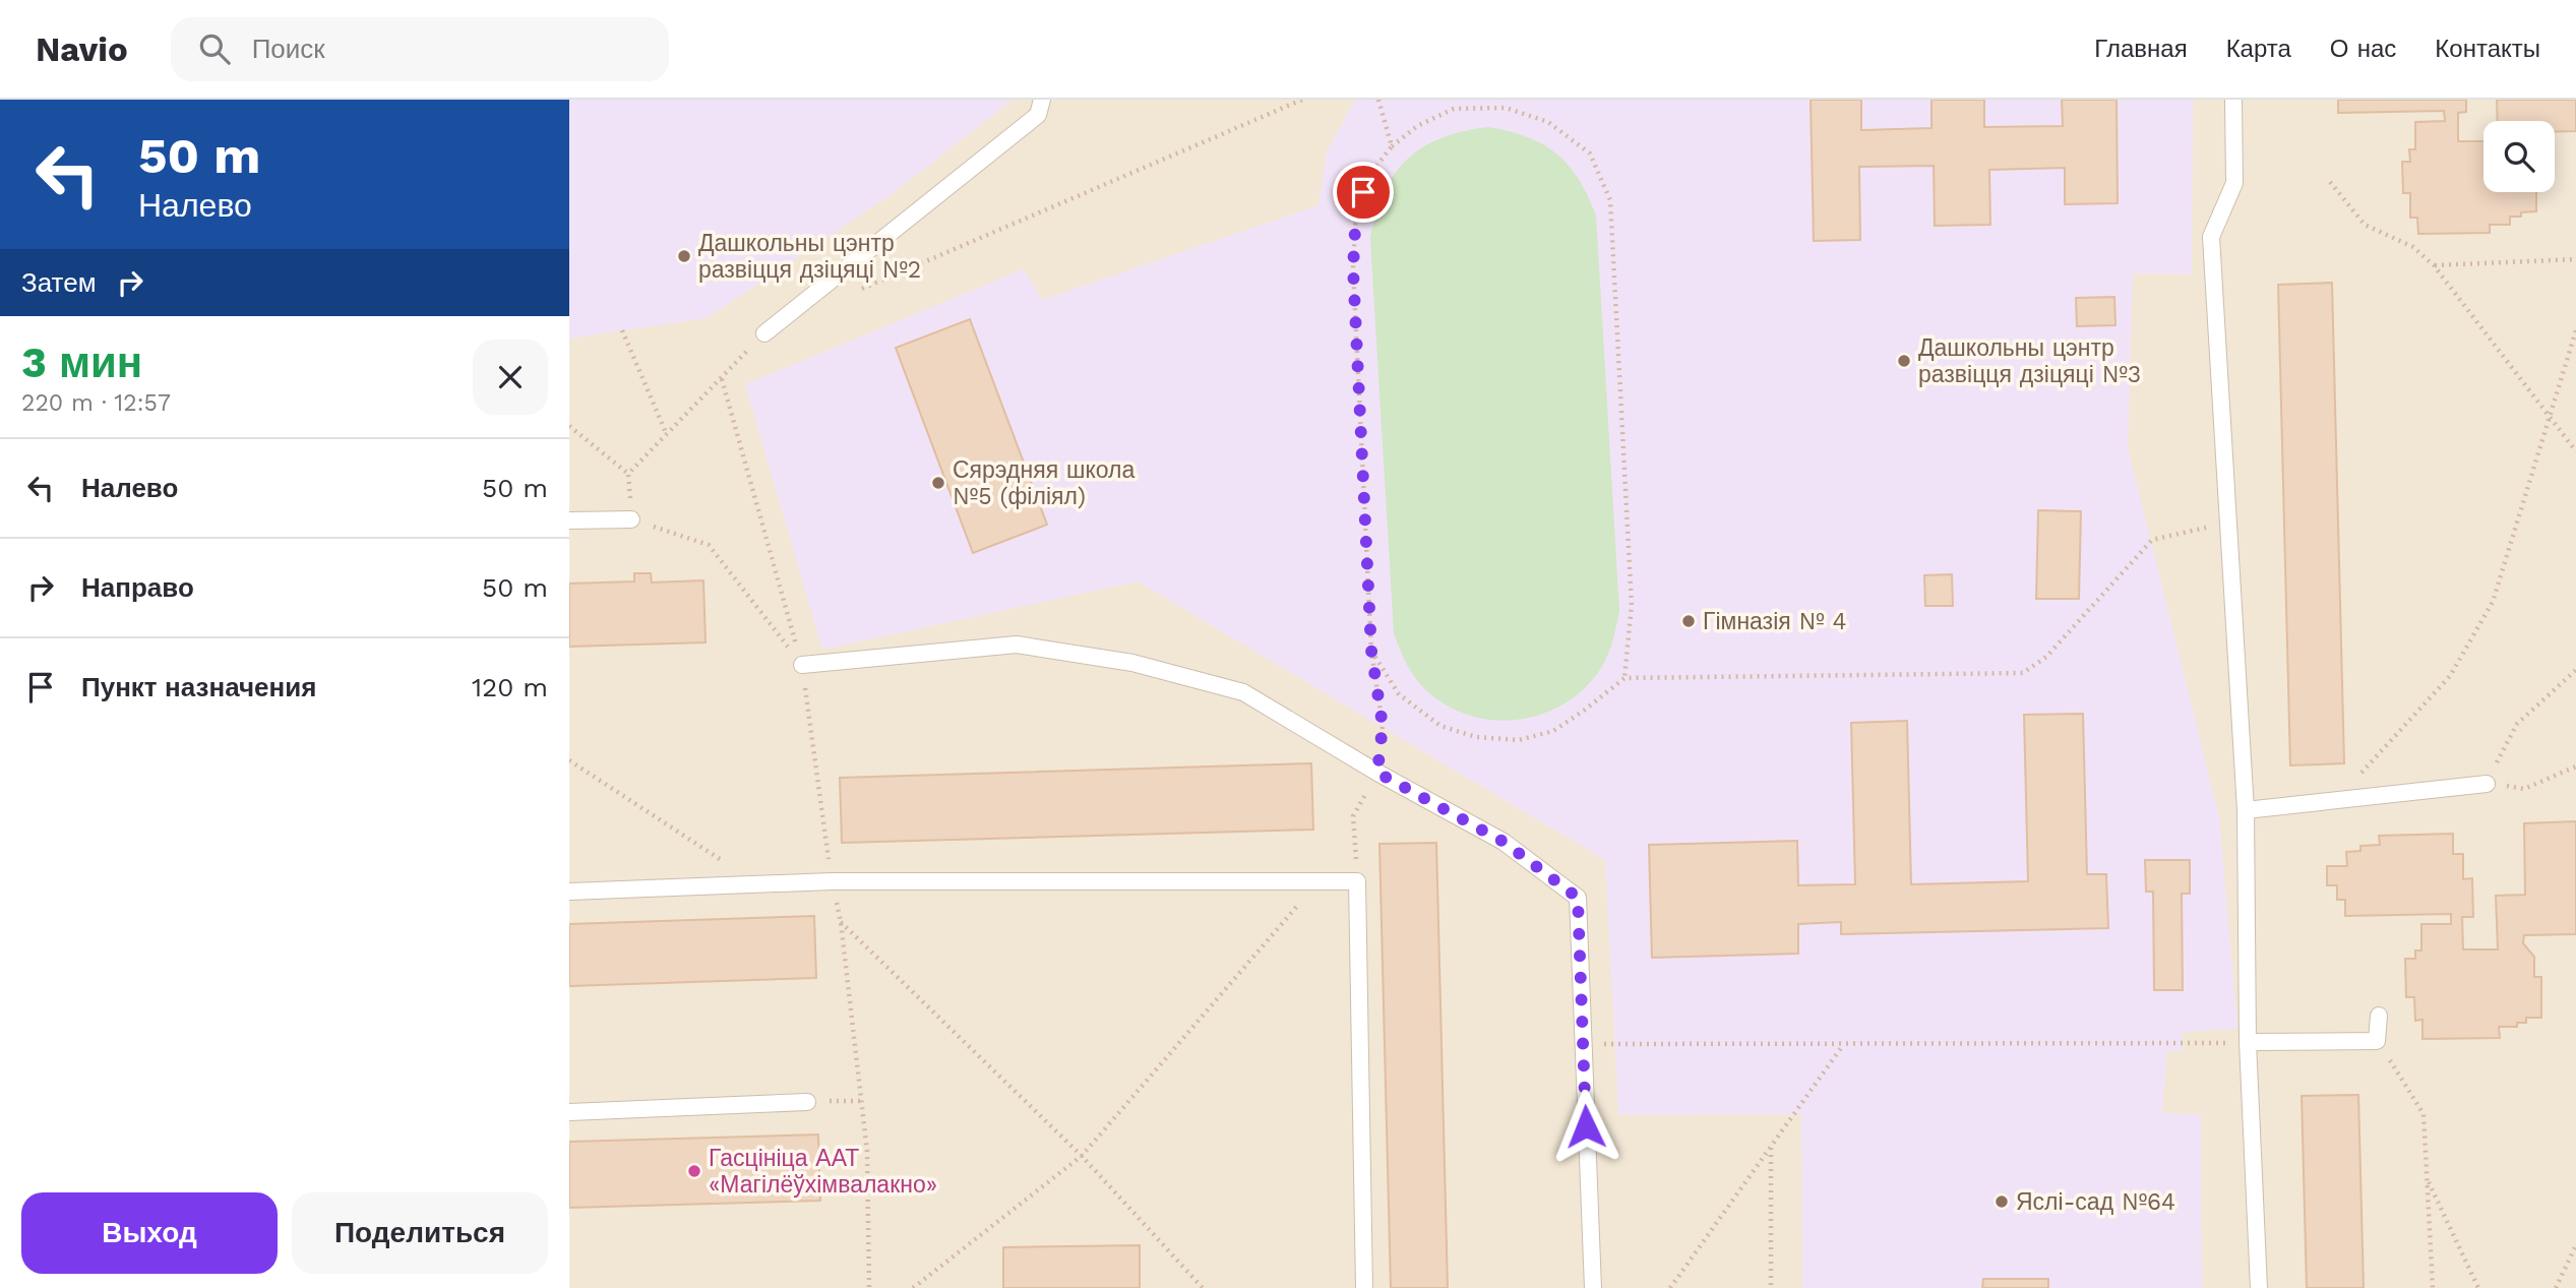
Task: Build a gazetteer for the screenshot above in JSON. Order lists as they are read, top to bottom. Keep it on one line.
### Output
{"places":["Дашкольны цэнтр развіцця дзіцяці №2","Дашкольны цэнтр развіцця дзіцяці №3","Сярэдняя школа №5 (філіял)","Гімназія № 4","Гасцініца ААТ «Магілёўхімвалакно»","Яслі-сад №64"],"page":{"header":"Navio","search":"Поиск","nav":["Главная","Карта","О нас","Контакты"],"turn":["50 m","Налево"],"then":"Затем","heading":["3 мин","220 m · 12:57"],"list":[{"name":"Налево","value":"50 m"},{"name":"Направо","value":"50 m"},{"name":"Пункт назначения","value":"120 m"}],"buttons":["Выход","Поделиться"]}}
